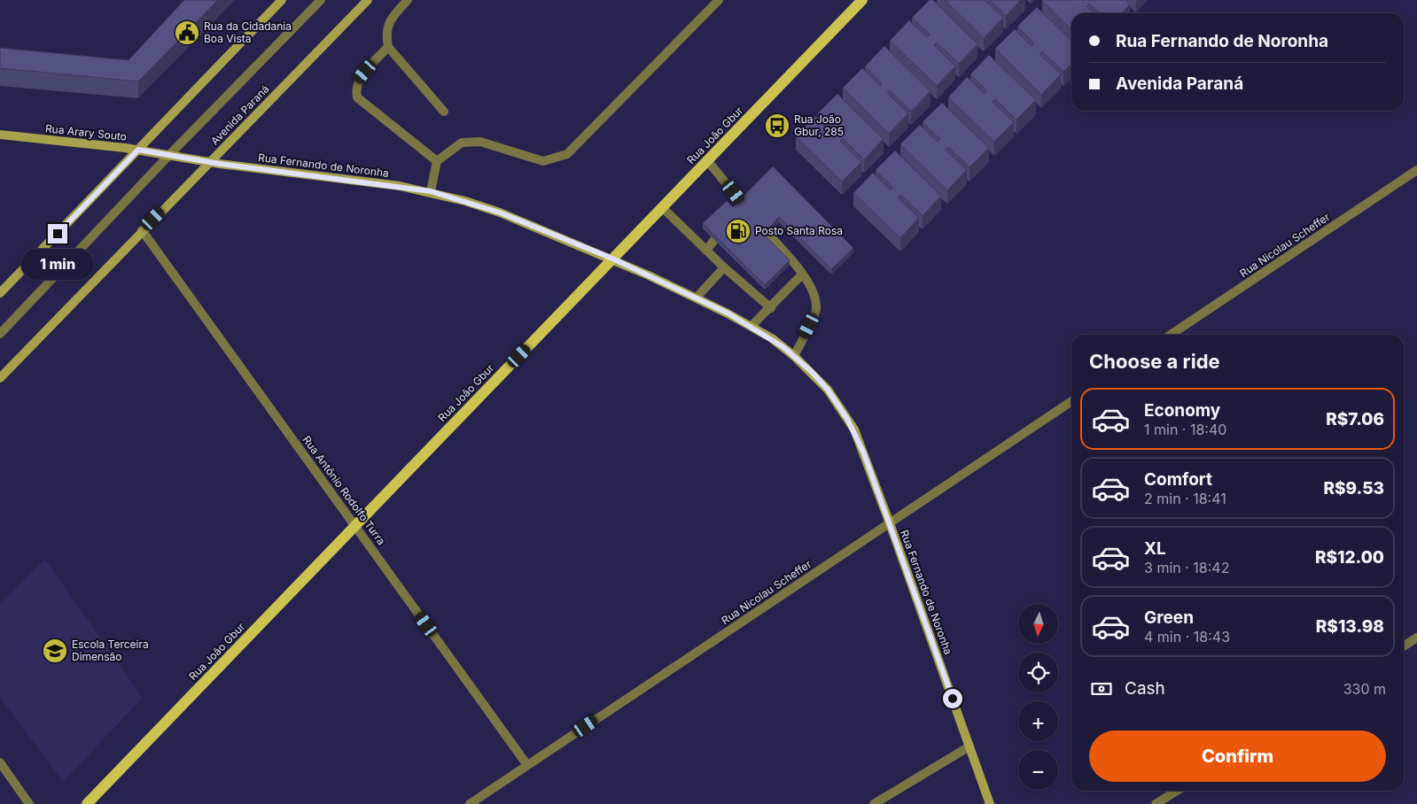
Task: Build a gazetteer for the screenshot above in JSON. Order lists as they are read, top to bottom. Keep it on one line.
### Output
{"streets":{"main road":["Avenida Paraná","Rua Arary Souto","Rua João Gbur","Rua Fernando de Noronha"],"street":["Rua Nicolau Scheffer","Rua Antônio Rodolfo Turra"]},"crossings":[["Avenida Paraná","Rua Fernando de Noronha"],["Avenida Paraná","Rua Antônio Rodolfo Turra"],["Rua Arary Souto","Rua Fernando de Noronha"],["Rua João Gbur","Rua Fernando de Noronha"],["Rua João Gbur","Rua Antônio Rodolfo Turra"],["Rua Fernando de Noronha","Rua Nicolau Scheffer"],["Rua Nicolau Scheffer","Rua Antônio Rodolfo Turra"]],"places":{"public building":["Rua da Cidadania Boa Vista"],"bus stop":["Rua João Gbur, 285"],"fuel station":["Posto Santa Rosa"],"school or university":["Escola Terceira Dimensão"]},"north":"bottom","page":{"banner":["Rua Fernando de Noronha","Avenida Paraná"],"bubble":"1 min","heading":"Choose a ride","list":[{"name":"Economy","note":"1 min · 18:40","value":"R$7.06"},{"name":"Comfort","note":"2 min · 18:41","value":"R$9.53"},{"name":"XL","note":"3 min · 18:42","value":"R$12.00"},{"name":"Green","note":"4 min · 18:43","value":"R$13.98"}],"map_buttons":["+","−"],"pay":["Cash","330 m"],"buttons":"Confirm"}}
